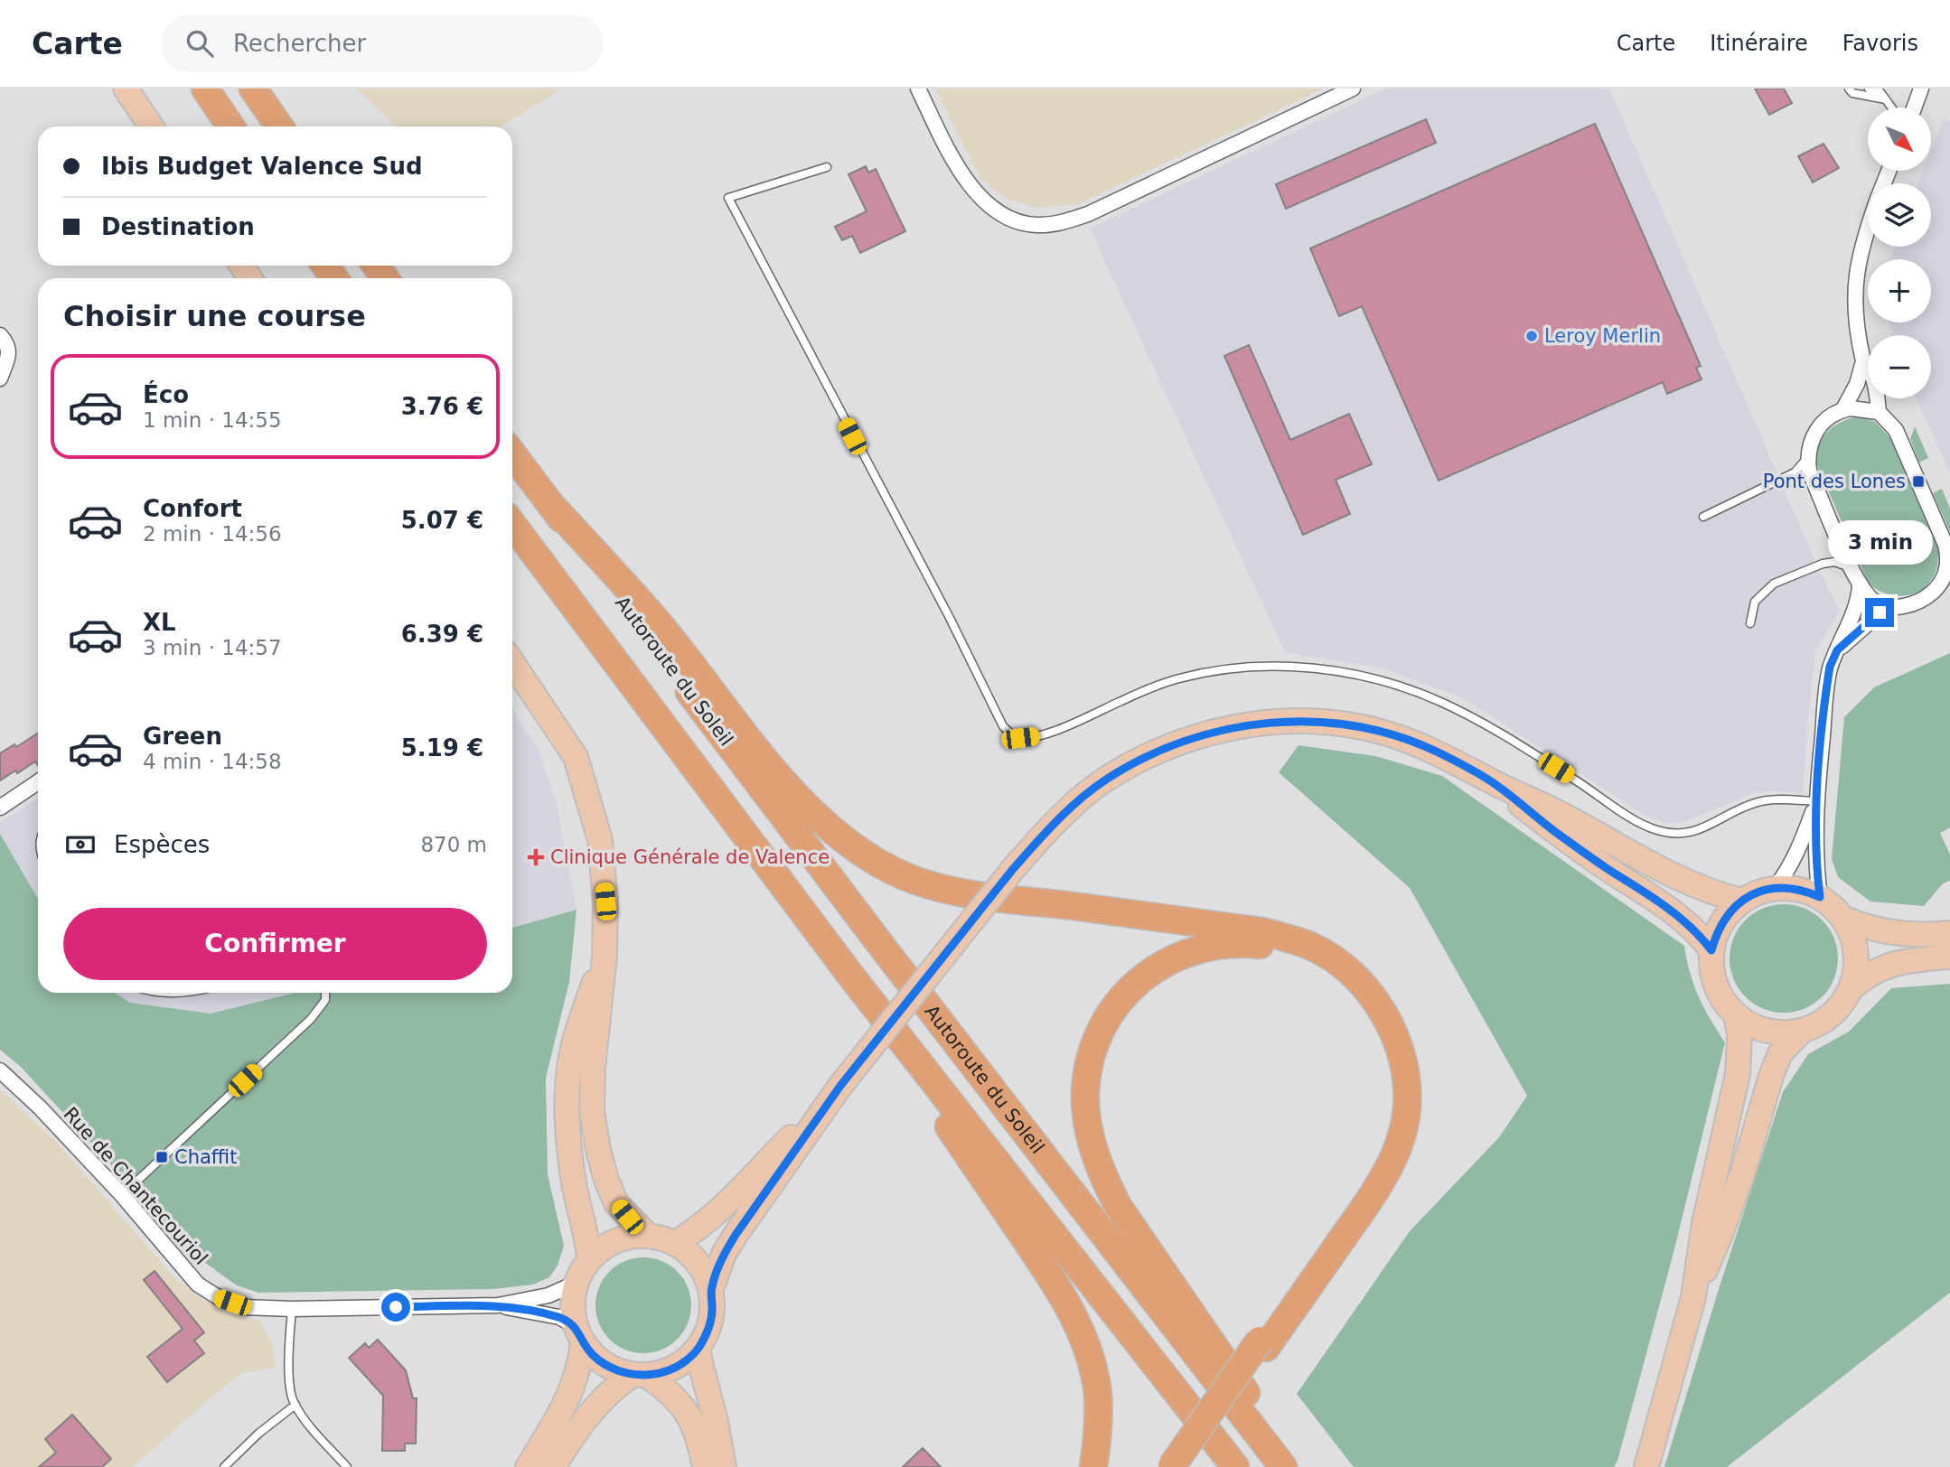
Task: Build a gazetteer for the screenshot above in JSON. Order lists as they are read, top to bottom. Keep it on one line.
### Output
{"streets":{"highway":["Autoroute du Soleil"],"street":["Rue de Chantecouriol"]},"places":{"other":["Leroy Merlin"],"transit":["Pont des Lones","Chaffit"],"health":["Clinique Générale de Valence"]},"north":"bottom right","page":{"header":"Carte","search":"Rechercher","nav":["Carte","Itinéraire","Favoris"],"map_buttons":["+","−"],"banner":["Ibis Budget Valence Sud","Destination"],"heading":"Choisir une course","list":[{"name":"Éco","note":"1 min · 14:55","value":"3.76 €"},{"name":"Confort","note":"2 min · 14:56","value":"5.07 €"},{"name":"XL","note":"3 min · 14:57","value":"6.39 €"},{"name":"Green","note":"4 min · 14:58","value":"5.19 €"}],"bubble":"3 min","pay":["Espèces","870 m"],"buttons":"Confirmer"}}
